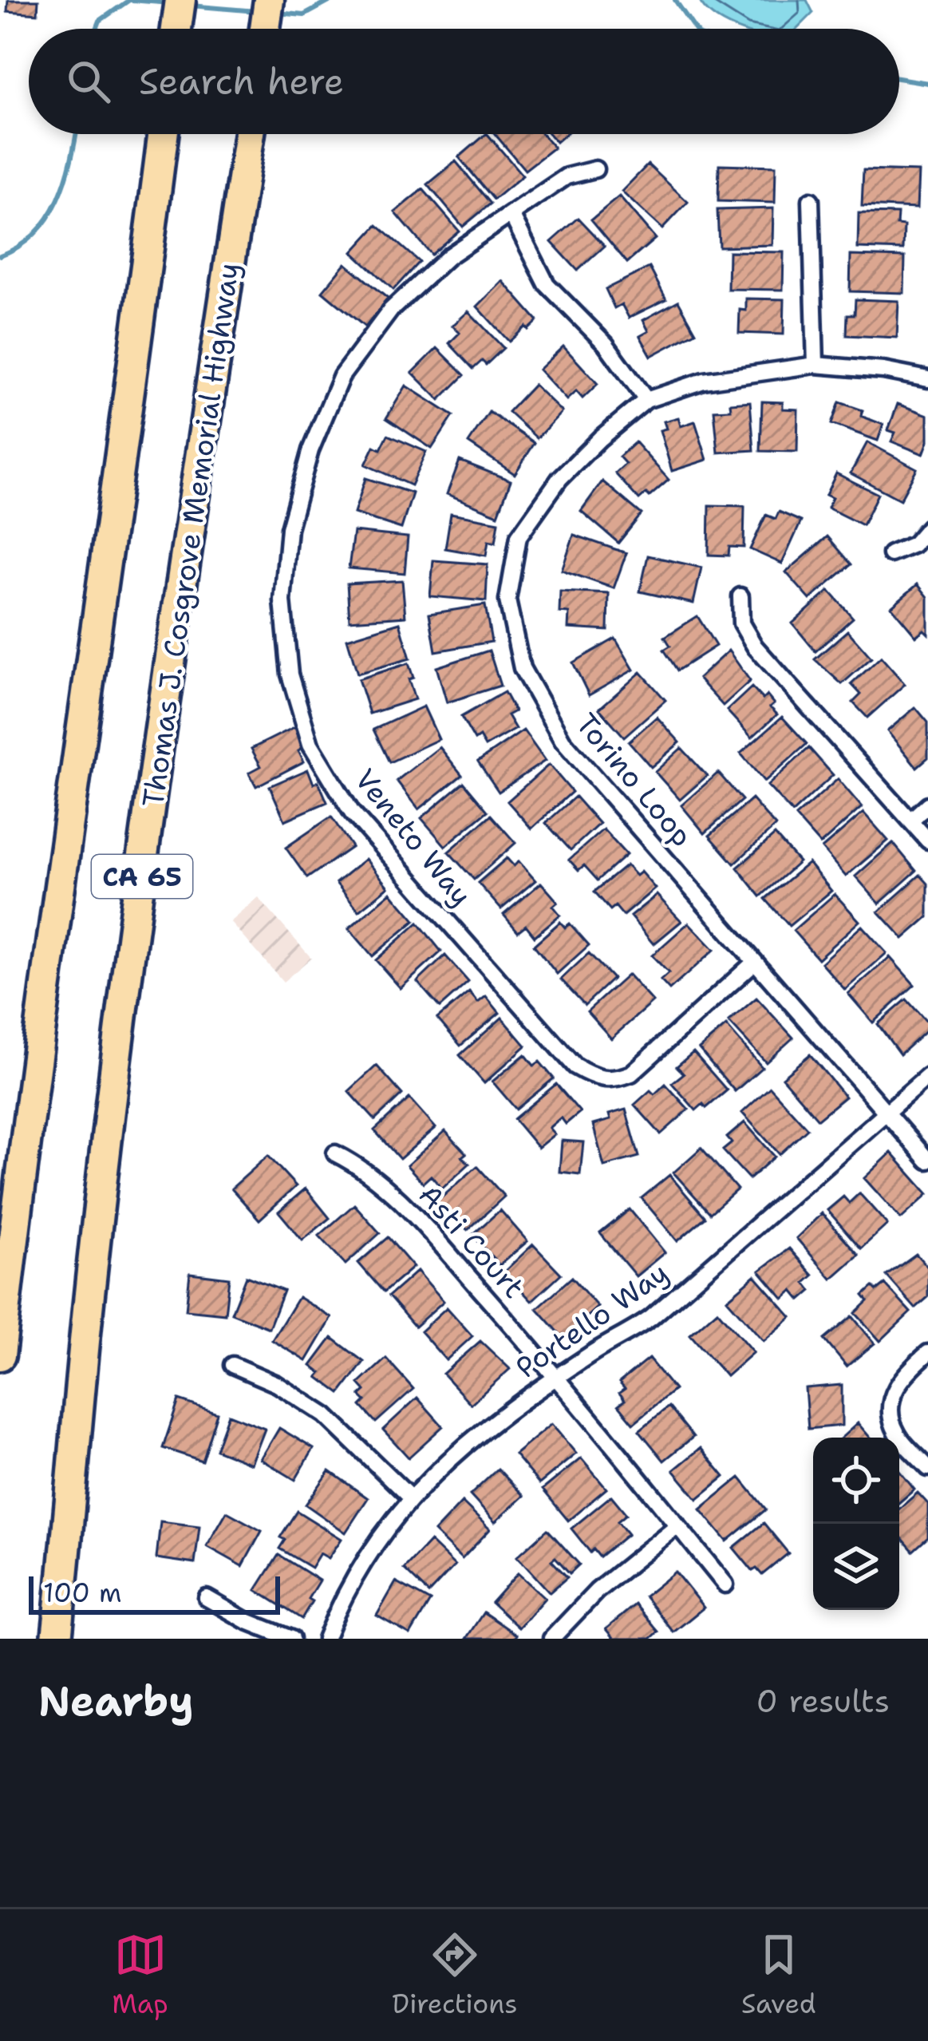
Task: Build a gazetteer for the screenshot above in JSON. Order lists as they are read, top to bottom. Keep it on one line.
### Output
{"streets":{"highway":["Thomas J. Cosgrove Memorial Highway","CA 65"],"street":["Torino Loop","Veneto Way","Asti Court","Portello Way"]},"crossings":[["Torino Loop","Veneto Way"],["Torino Loop","Portello Way"],["Asti Court","Portello Way"]],"scale_bar":"100 m","page":{"search":"Search here","scale":"100 m","heading":["Nearby","0 results"],"nav":["Map","Directions","Saved"]}}
